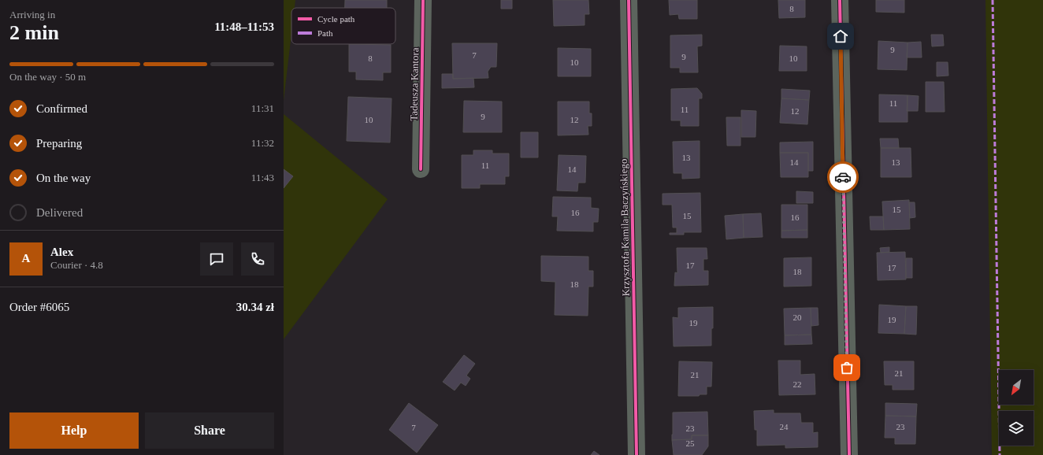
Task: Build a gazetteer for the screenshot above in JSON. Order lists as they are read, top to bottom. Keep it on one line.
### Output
{"streets":{"street":["Tadeusza Kantora","Krzysztofa Kamila Baczyńskiego"]},"house_numbers":["8","9","7","9","8","10","10","11","11","12","9","10","12","13","14","13","11","14","15","16","15","16","17","17","18","18","20","19","19","21","21","22","24","23","7","23","25"],"legend":["Cycle path","Path"],"north":"bottom left","page":{"heading":["2 min","Arriving in","11:48–11:53"],"panel":["Alex","Courier · 4.8","Order #6065","30.34 zł"],"bar":"On the way · 50 m","list":[["Confirmed","11:31"],["Preparing","11:32"],["On the way","11:43"],"Delivered"],"round":"A","buttons":["Help","Share"]}}
